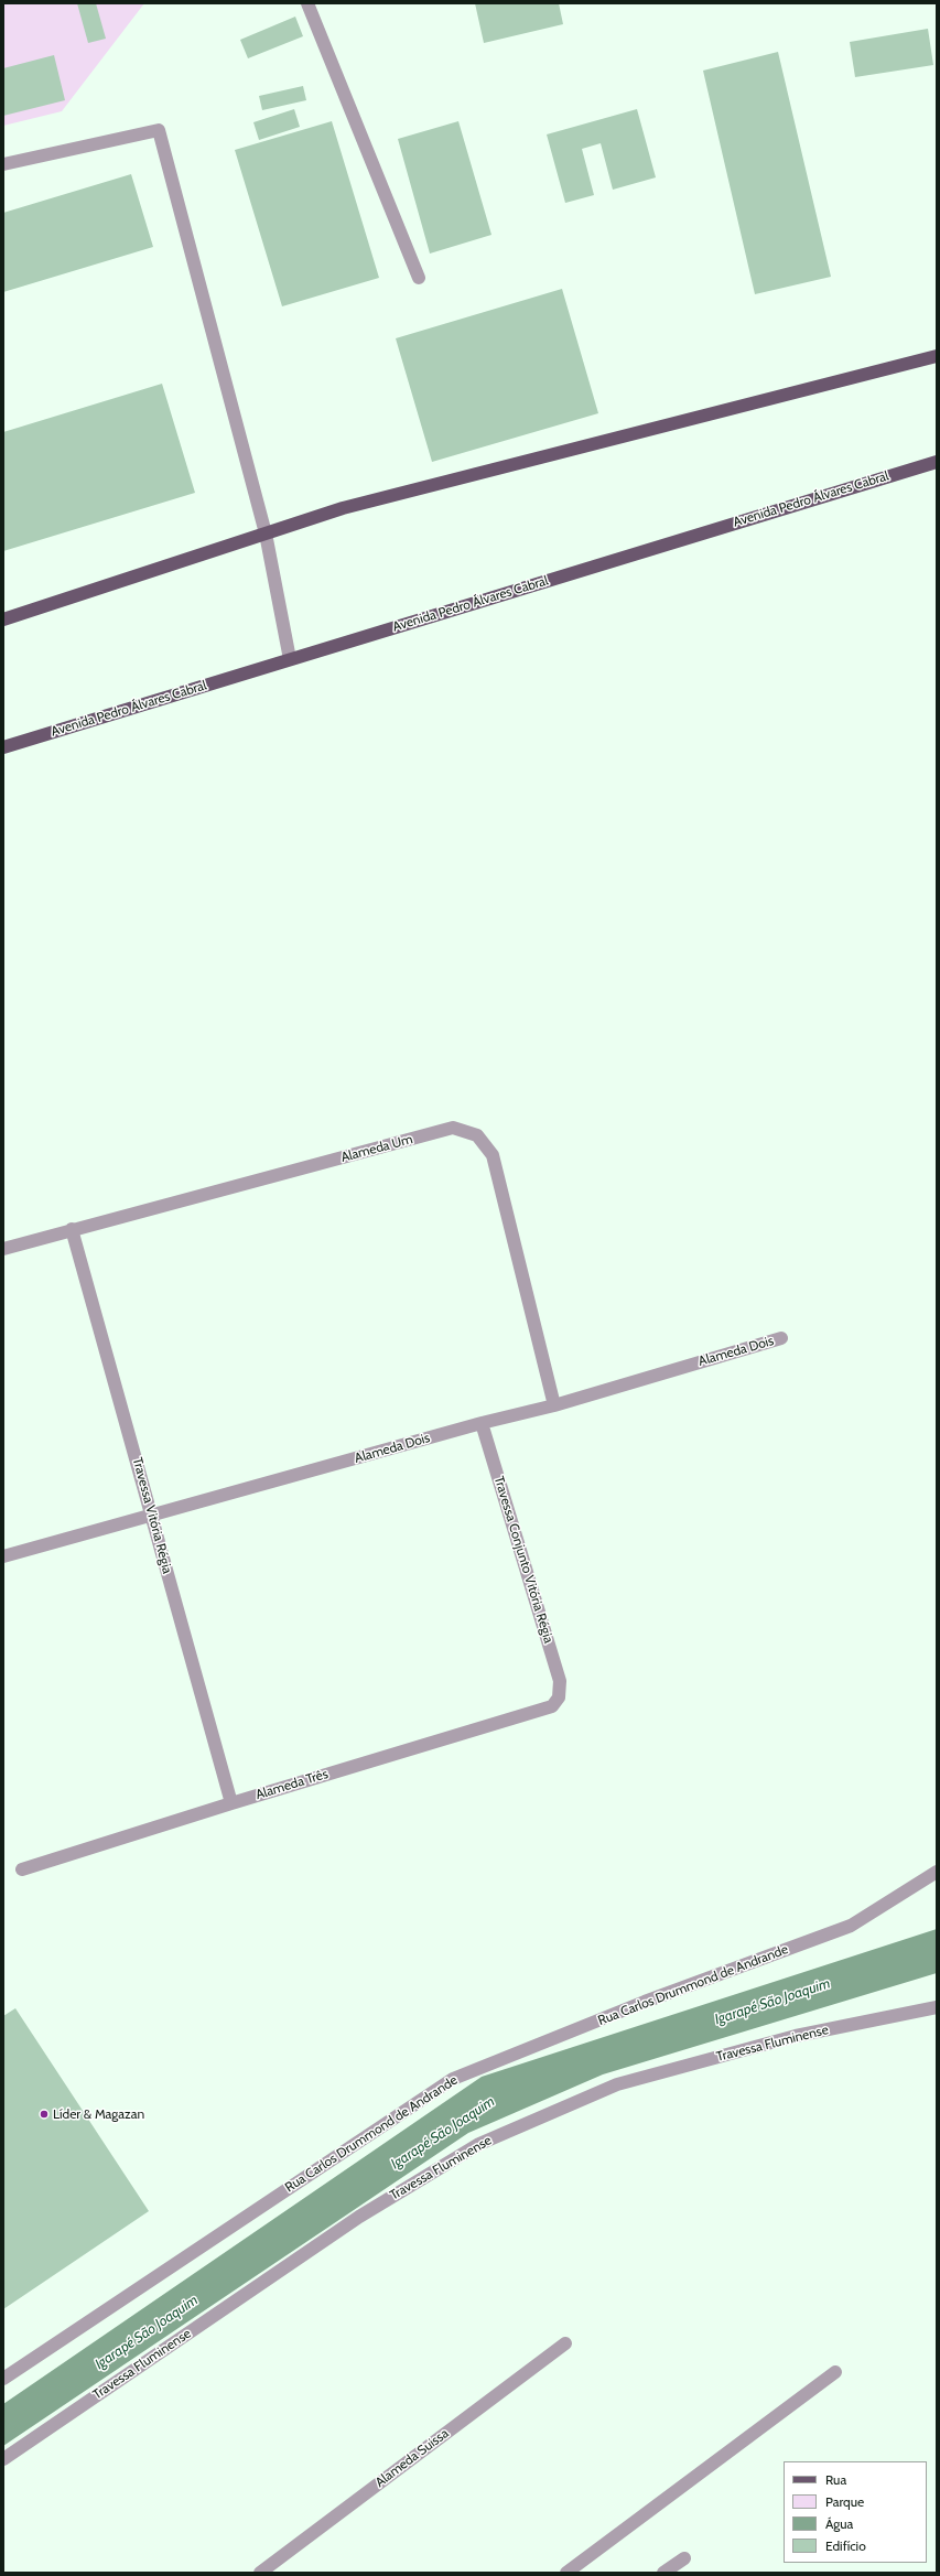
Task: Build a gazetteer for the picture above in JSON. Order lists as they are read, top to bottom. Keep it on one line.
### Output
{"streets":{"main road":["Avenida Pedro Álvares Cabral"],"street":["Alameda Um","Alameda Dois","Travessa Vitória Régia","Travessa Conjunto Vitória Régia","Alameda Três","Rua Carlos Drummond de Andrande","Travessa Fluminense","Alameda Suissa"]},"crossings":[["Alameda Um","Alameda Dois"],["Alameda Um","Travessa Vitória Régia"],["Alameda Dois","Travessa Vitória Régia"],["Alameda Dois","Travessa Conjunto Vitória Régia"],["Travessa Vitória Régia","Alameda Três"],["Travessa Conjunto Vitória Régia","Alameda Três"]],"water":["Igarapé São Joaquim"],"places":["Líder & Magazan"],"legend":["Rua","Parque","Água","Edifício"]}
